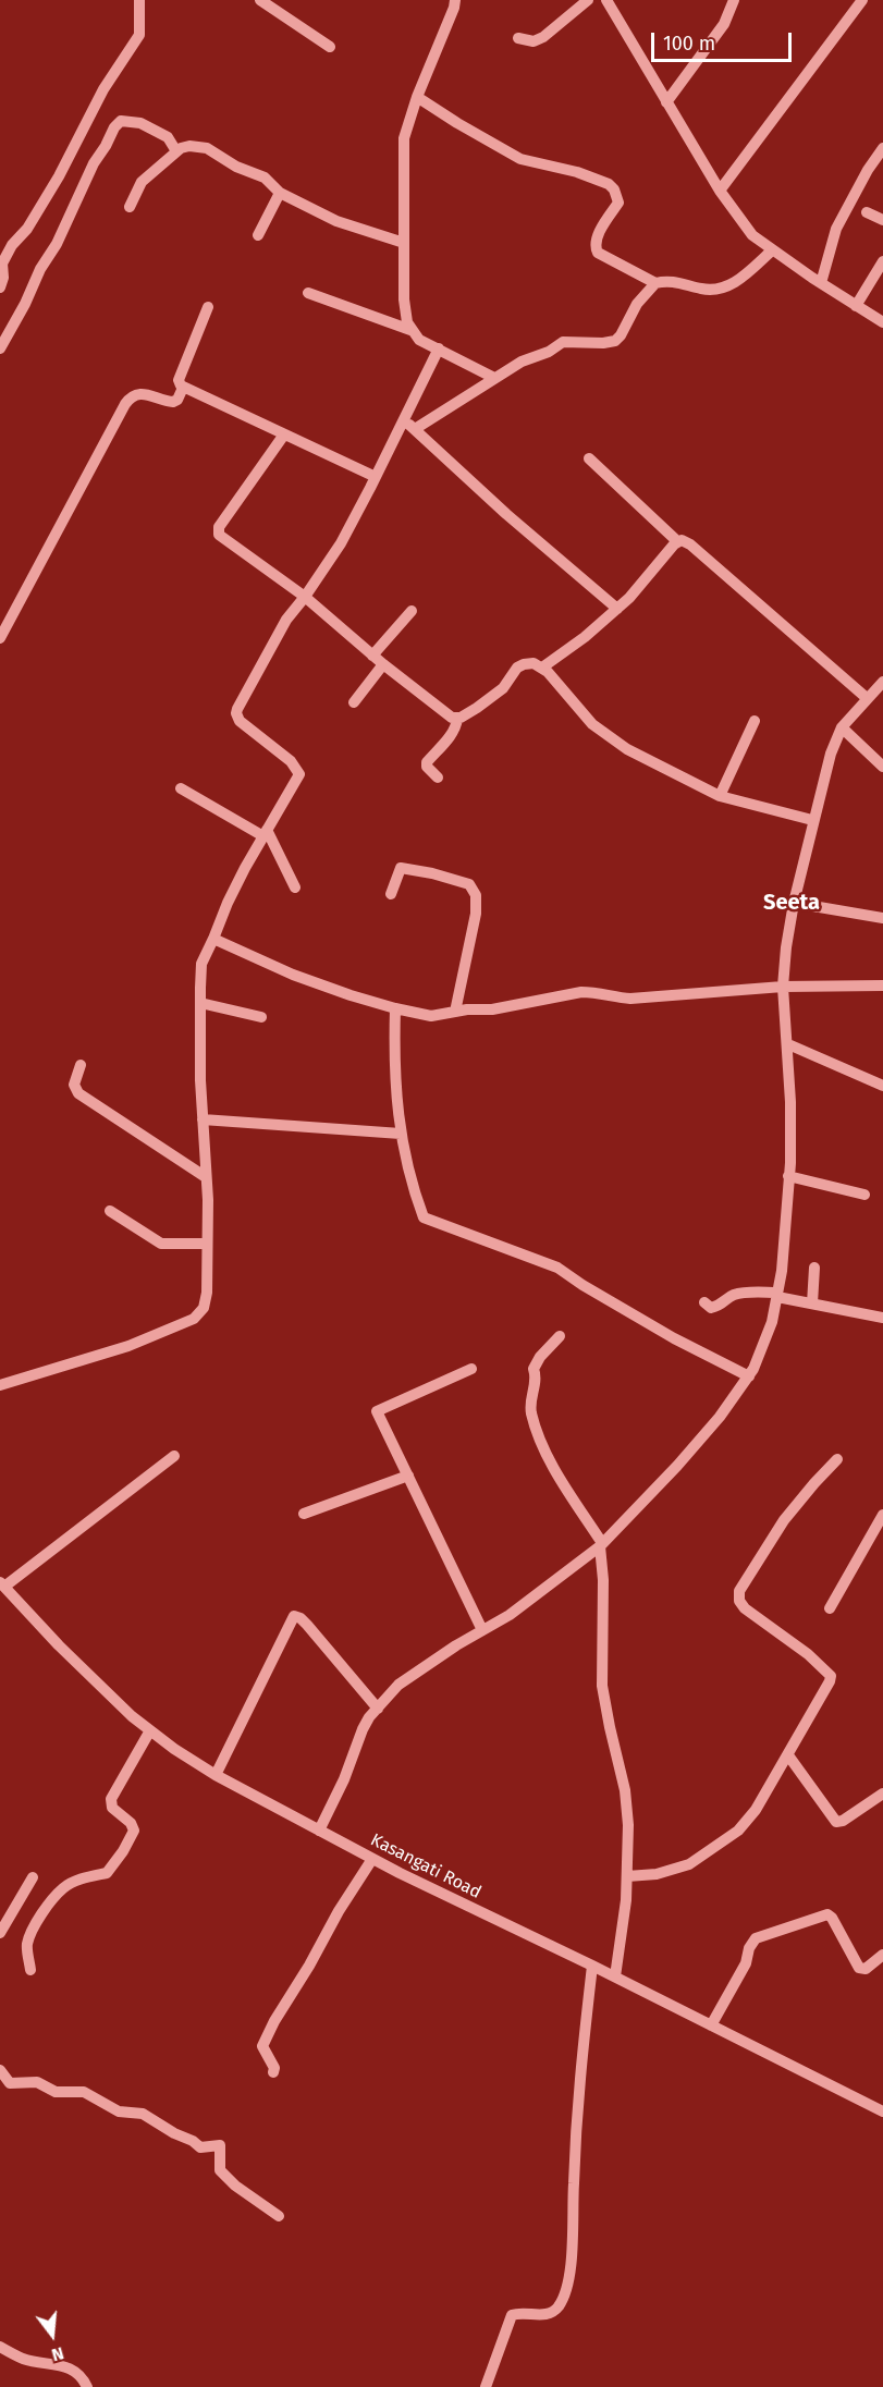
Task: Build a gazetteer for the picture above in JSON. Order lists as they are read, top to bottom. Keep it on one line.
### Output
{"streets":{"street":["Kasangati Road"]},"districts":["Seeta"],"scale_bar":"100 m","north":"bottom"}
